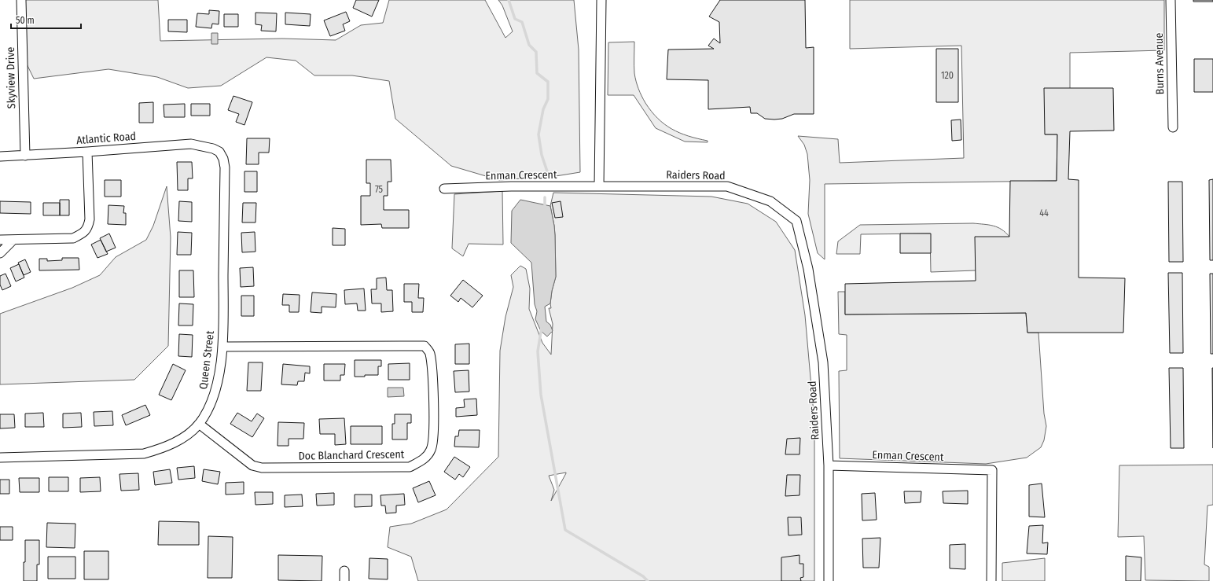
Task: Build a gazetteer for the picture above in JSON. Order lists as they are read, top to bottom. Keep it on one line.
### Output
{"streets":{"street":["Burns Avenue","Skyview Drive","Atlantic Road","Enman Crescent","Raiders Road","Queen Street","Doc Blanchard Crescent"]},"crossings":[["Skyview Drive","Atlantic Road"],["Atlantic Road","Queen Street"],["Enman Crescent","Raiders Road"],["Queen Street","Doc Blanchard Crescent"]],"house_numbers":["120","75","44"],"scale_bar":"50 m"}
